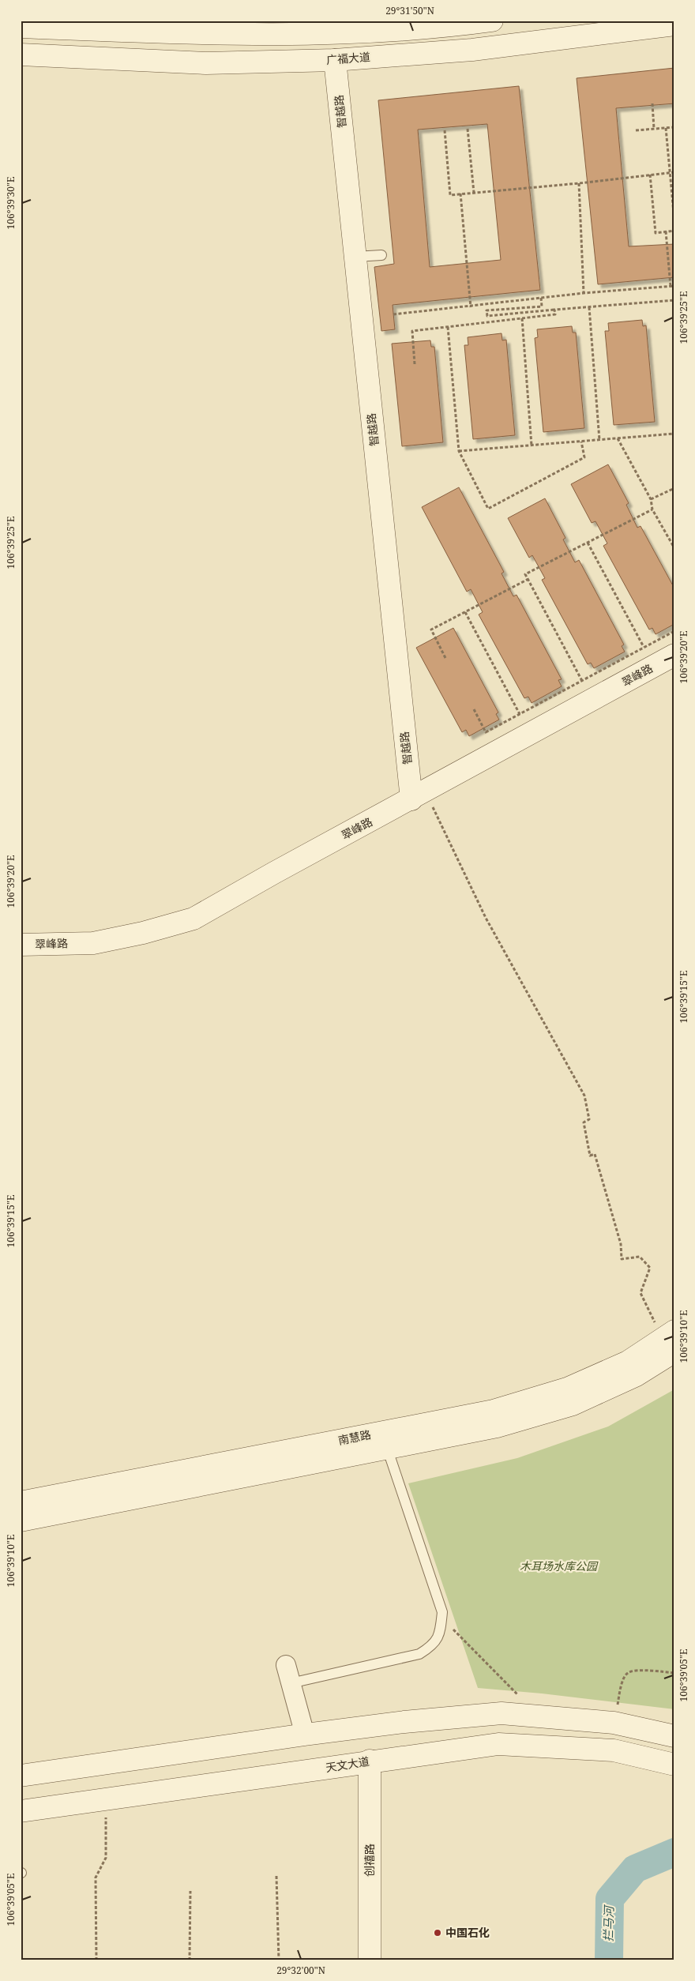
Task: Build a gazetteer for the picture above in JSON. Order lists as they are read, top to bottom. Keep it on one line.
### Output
{"streets":{"main road":["广福大道","智越路","翠峰路","南慧路","天文大道","创禧路"]},"crossings":[["广福大道","智越路"],["智越路","翠峰路"],["天文大道","创禧路"]],"water":["拦马河"],"parks":["木耳场水库公园"],"places":["中国石化"],"coordinates":["29°31'50\"N","106°39'30\"E","106°39'25\"E","106°39'20\"E","106°39'15\"E","106°39'10\"E","106°39'05\"E","29°32'00\"N"]}
